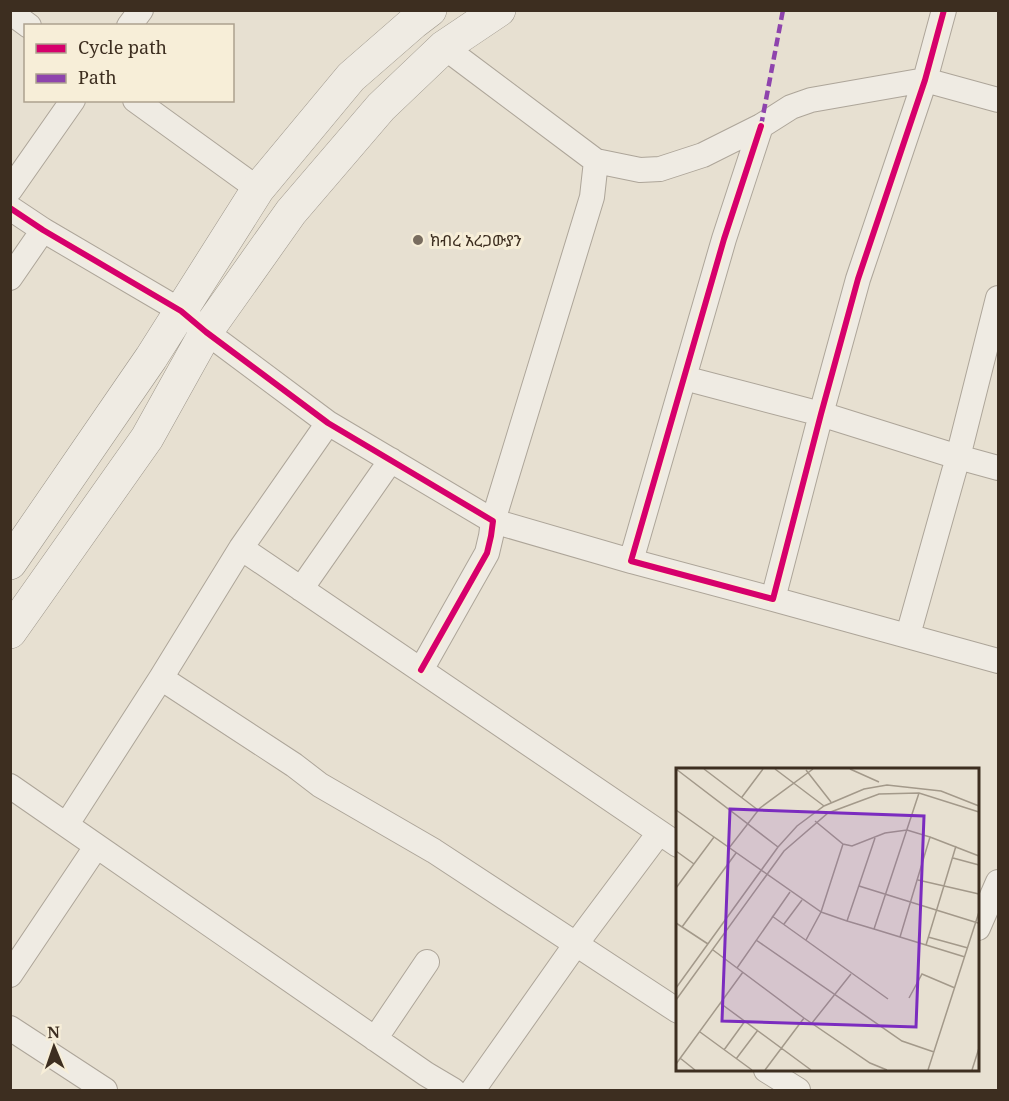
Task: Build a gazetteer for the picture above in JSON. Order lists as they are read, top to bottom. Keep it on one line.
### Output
{"places":["ክብረ አረጋውያን"],"legend":["Cycle path","Path"],"north":"top"}
